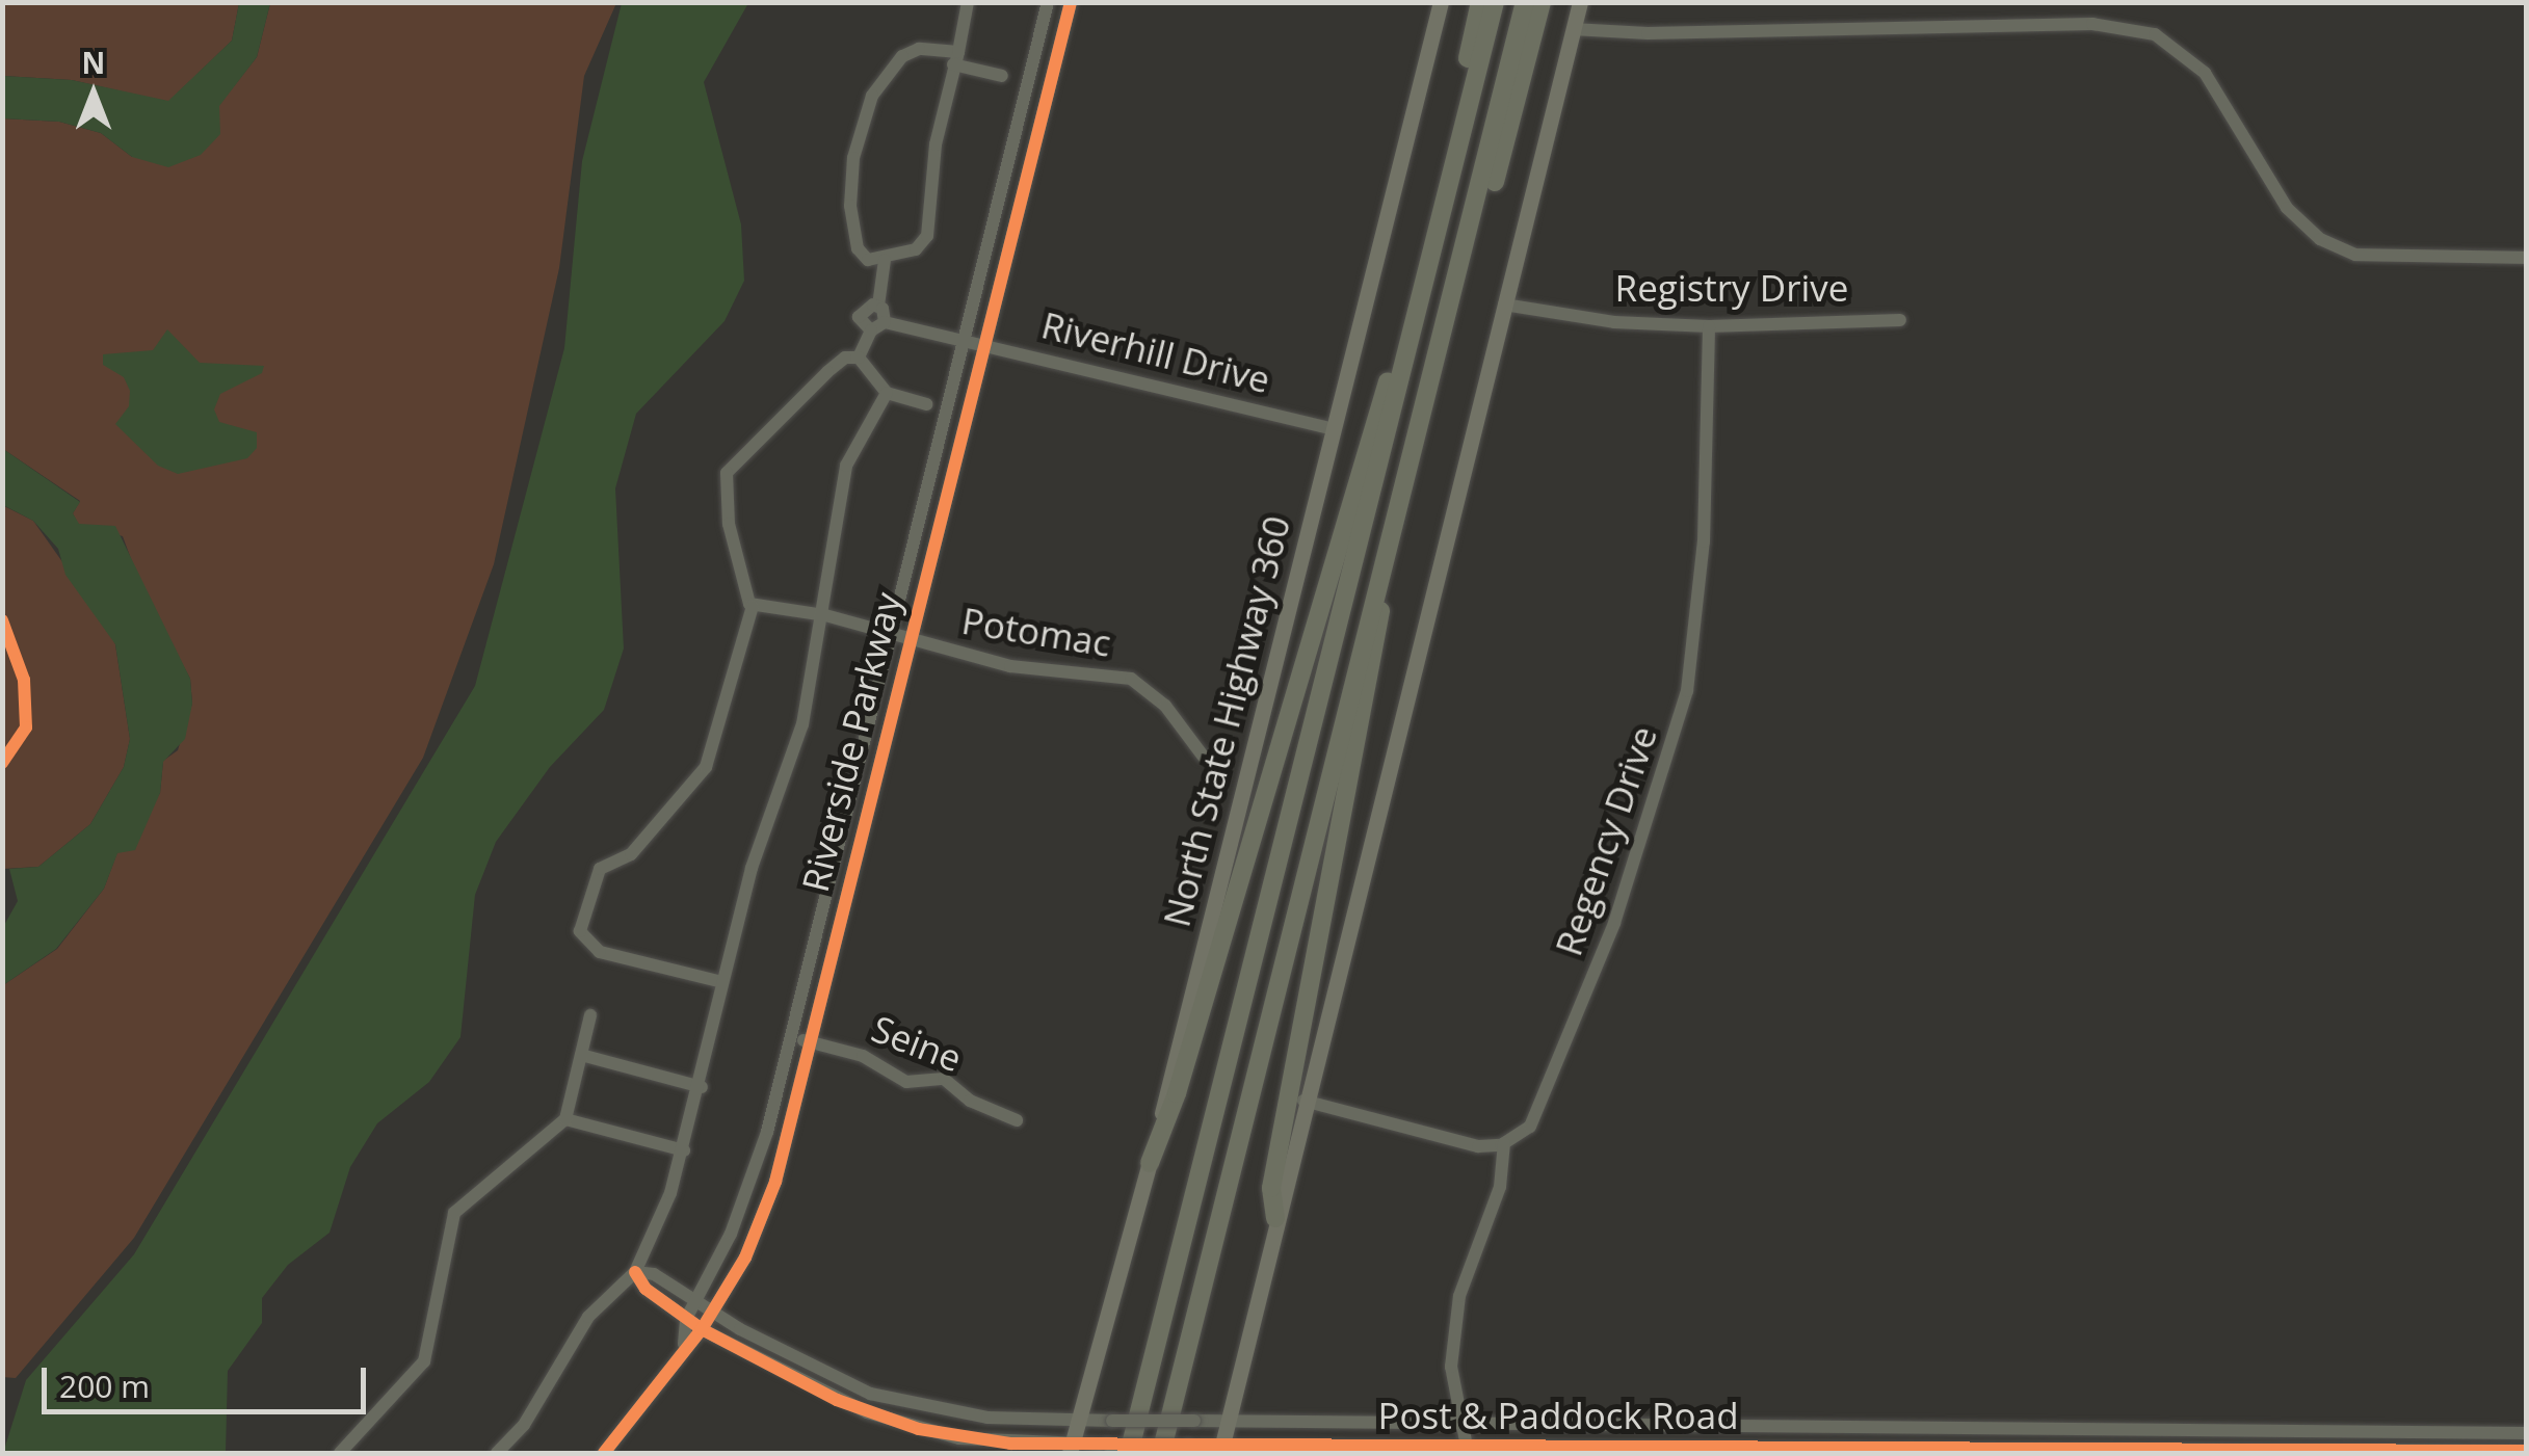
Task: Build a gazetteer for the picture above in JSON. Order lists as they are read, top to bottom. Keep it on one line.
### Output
{"streets":{"main road":["North State Highway 360"],"street":["Registry Drive","Riverhill Drive","Potomac","Riverside Parkway","Regency Drive","Seine","Post & Paddock Road"]},"crossings":[["Registry Drive","Regency Drive"],["Riverhill Drive","North State Highway 360"],["Riverhill Drive","Riverside Parkway"],["Potomac","Riverside Parkway"],["North State Highway 360","Post & Paddock Road"],["Riverside Parkway","Seine"],["Riverside Parkway","Post & Paddock Road"]],"scale_bar":"200 m","north":"top"}
